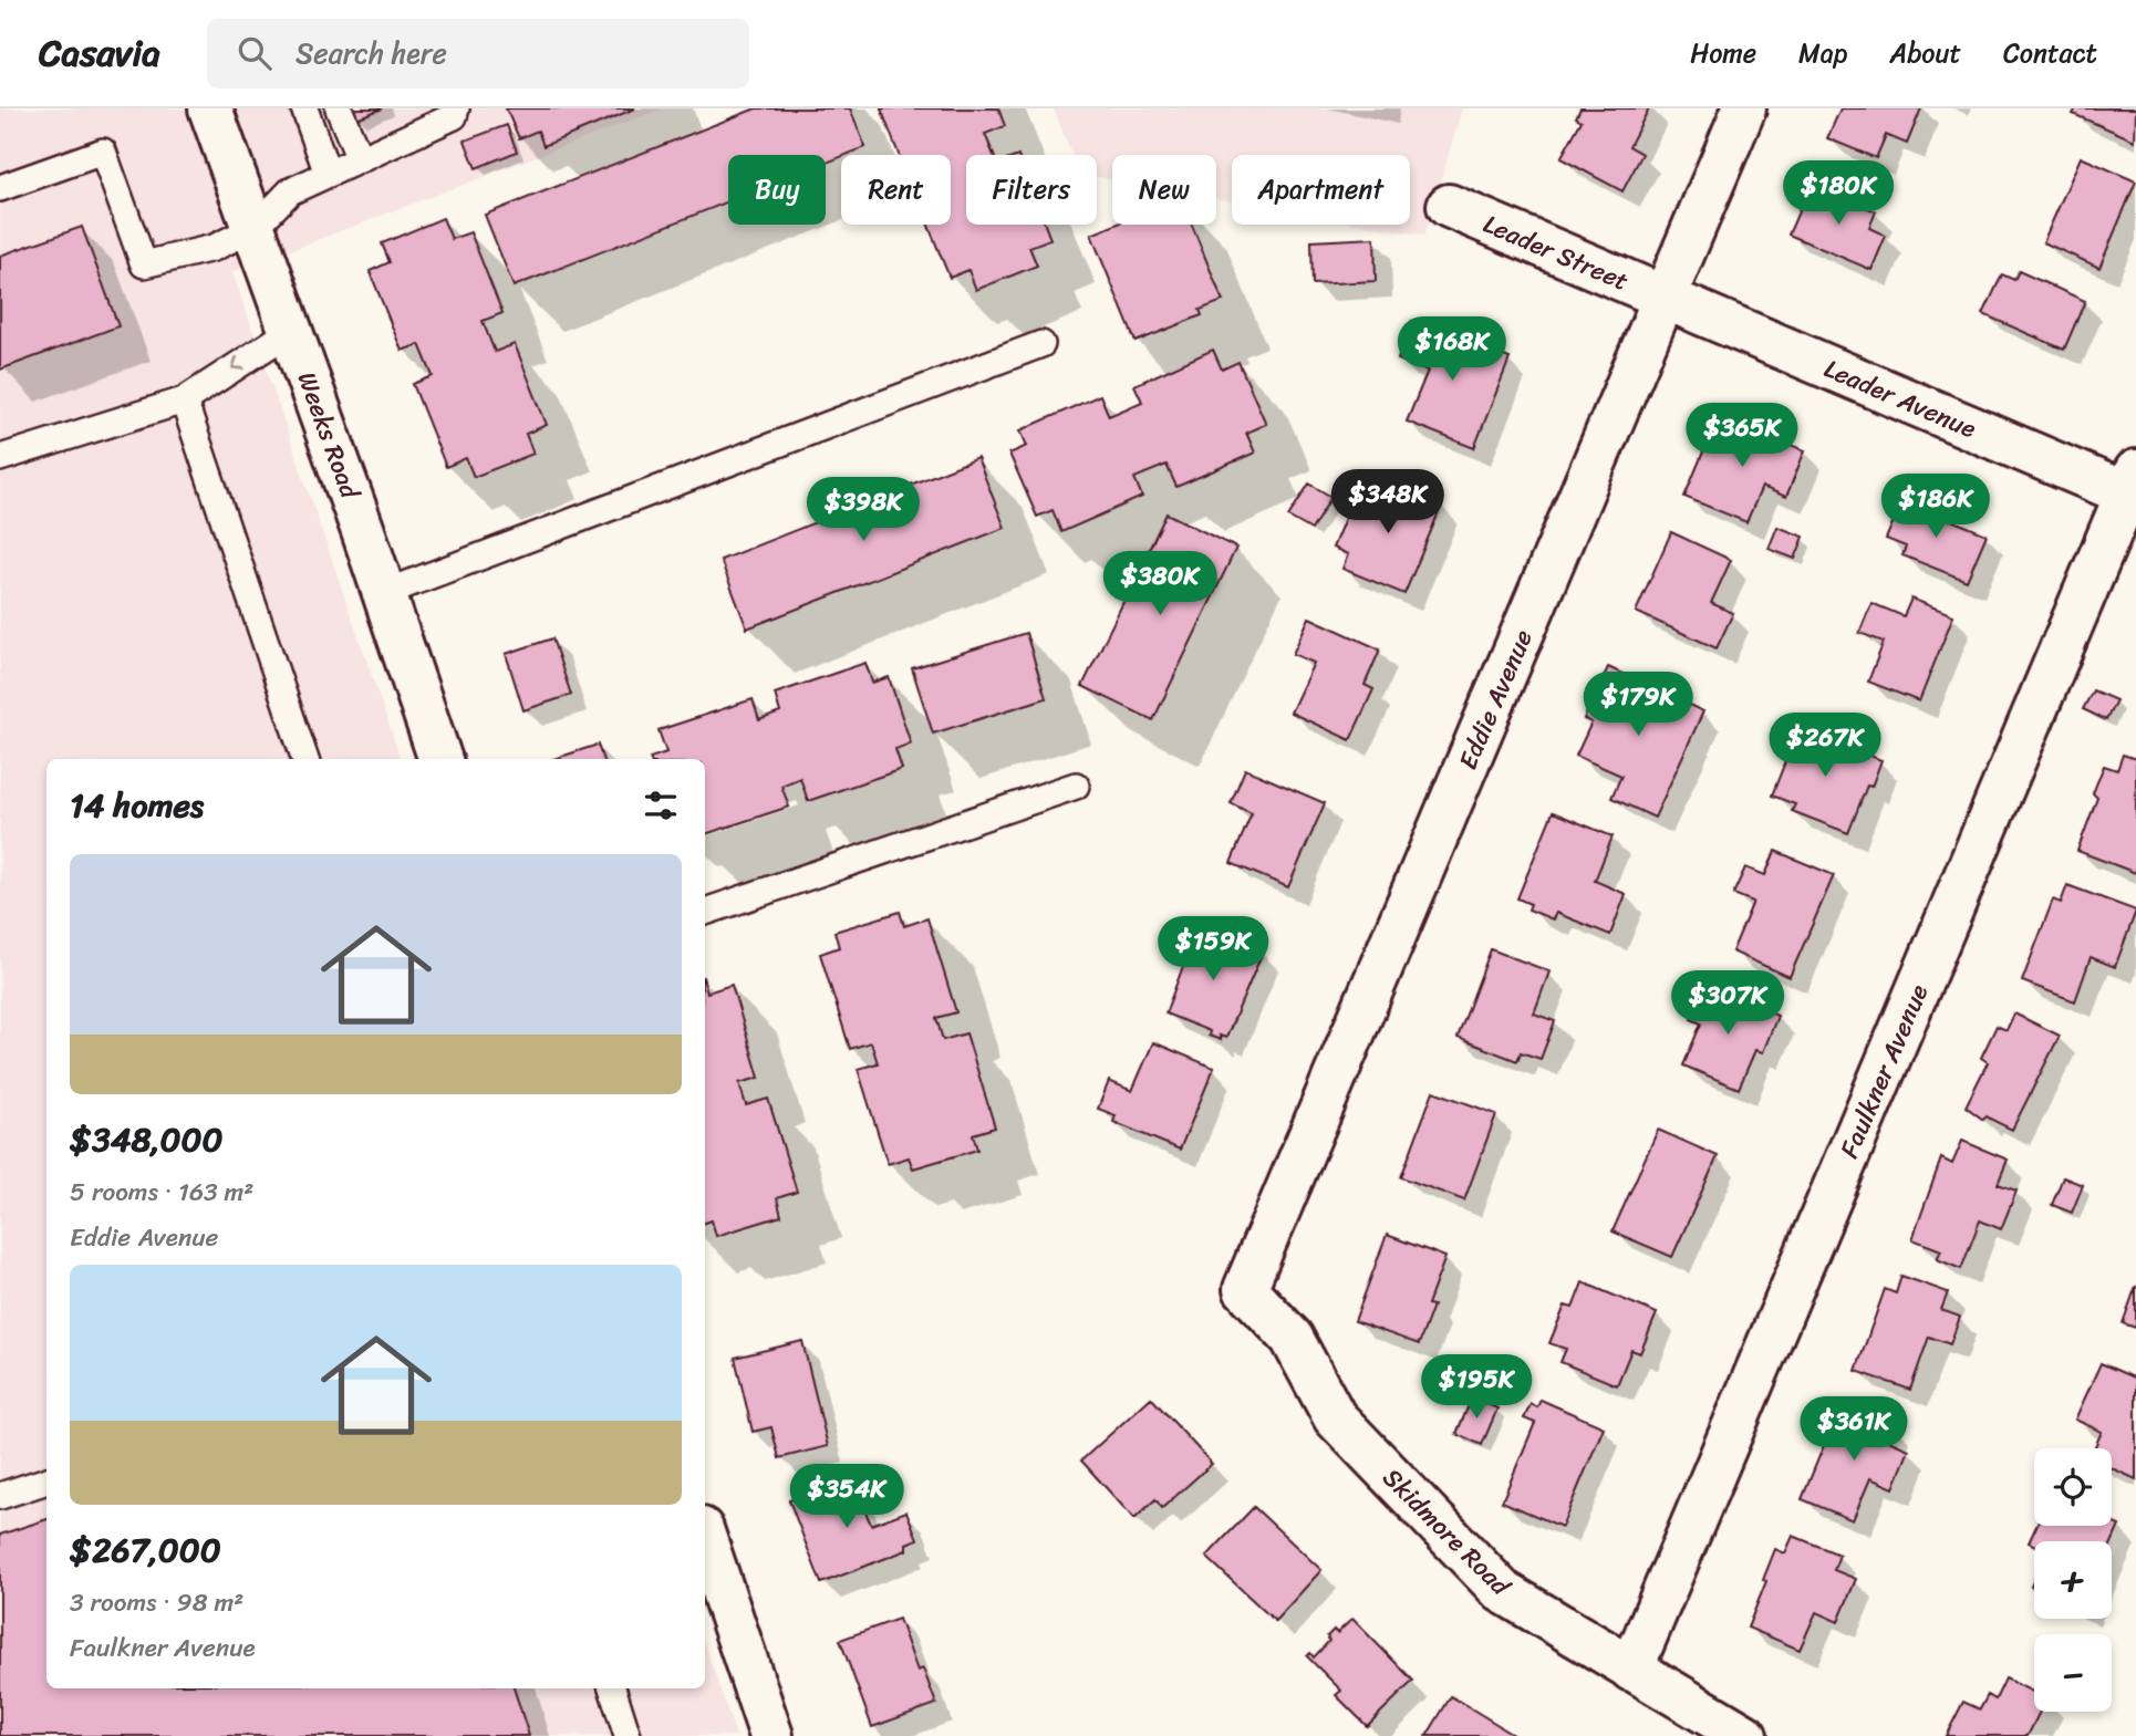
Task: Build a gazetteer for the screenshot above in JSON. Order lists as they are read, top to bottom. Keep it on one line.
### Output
{"streets":{"street":["Leader Street","Leader Avenue","Weeks Road","Eddie Avenue","Faulkner Avenue","Skidmore Road"]},"crossings":[["Leader Street","Leader Avenue"],["Leader Street","Eddie Avenue"],["Leader Avenue","Eddie Avenue"],["Leader Avenue","Faulkner Avenue"],["Eddie Avenue","Skidmore Road"],["Faulkner Avenue","Skidmore Road"]],"page":{"header":"Casavia","search":"Search here","nav":["Home","Map","About","Contact"],"chip":["Buy","Rent","Filters","New","Apartment"],"price":["$180K","$168K","$365K","$348K","$186K","$398K","$380K","$179K","$267K","$159K","$307K","$195K","$361K","$354K"],"heading":"14 homes","list":[{"name":"$348,000","note":"5 rooms · 163 m² · Eddie Avenue"},{"name":"$267,000","note":"3 rooms · 98 m² · Faulkner Avenue"}],"map_buttons":["+","−"]}}
